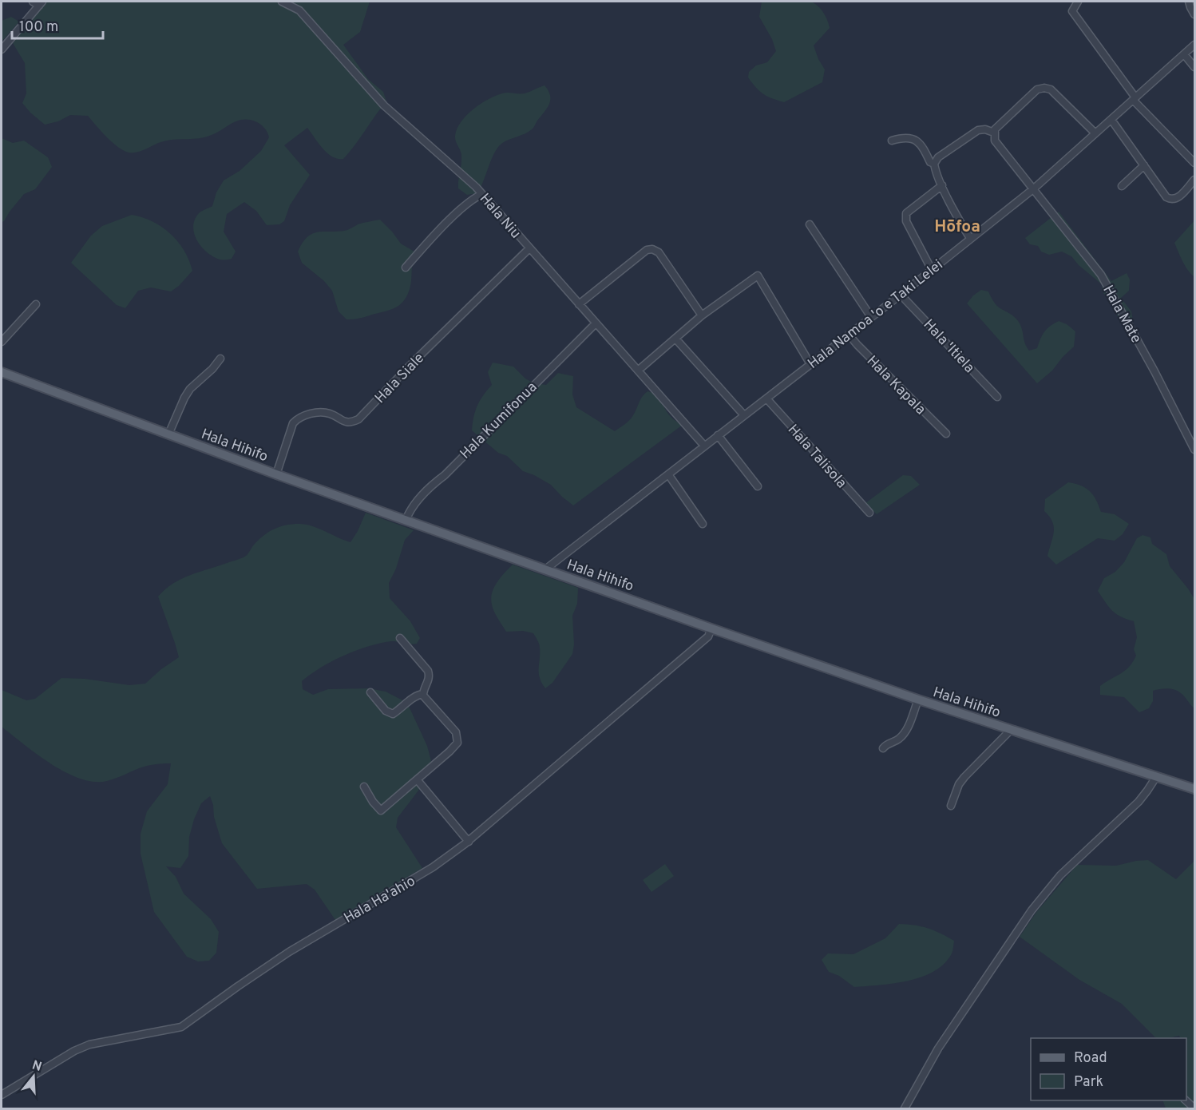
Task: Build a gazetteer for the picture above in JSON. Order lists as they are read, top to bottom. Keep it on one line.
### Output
{"streets":{"main road":["Hala Hihifo"],"street":["Hala Niu","Hala Namoa 'o e Taki Lelei","Hala Mate","Hala 'Itiela","Hala Siale","Hala Kapala","Hala Kumifonua","Hala Talisola","Hala Ha'ahio"]},"crossings":[["Hala Niu","Hala Namoa 'o e Taki Lelei"],["Hala Niu","Hala Siale"],["Hala Niu","Hala Kumifonua"],["Hala Namoa 'o e Taki Lelei","Hala Mate"],["Hala Namoa 'o e Taki Lelei","Hala 'Itiela"],["Hala Namoa 'o e Taki Lelei","Hala Kapala"],["Hala Namoa 'o e Taki Lelei","Hala Hihifo"],["Hala Namoa 'o e Taki Lelei","Hala Talisola"],["Hala Siale","Hala Hihifo"],["Hala Kumifonua","Hala Hihifo"],["Hala Hihifo","Hala Ha'ahio"]],"districts":["Hōfoa"],"legend":["Road","Park"],"scale_bar":"100 m","north":"top"}
